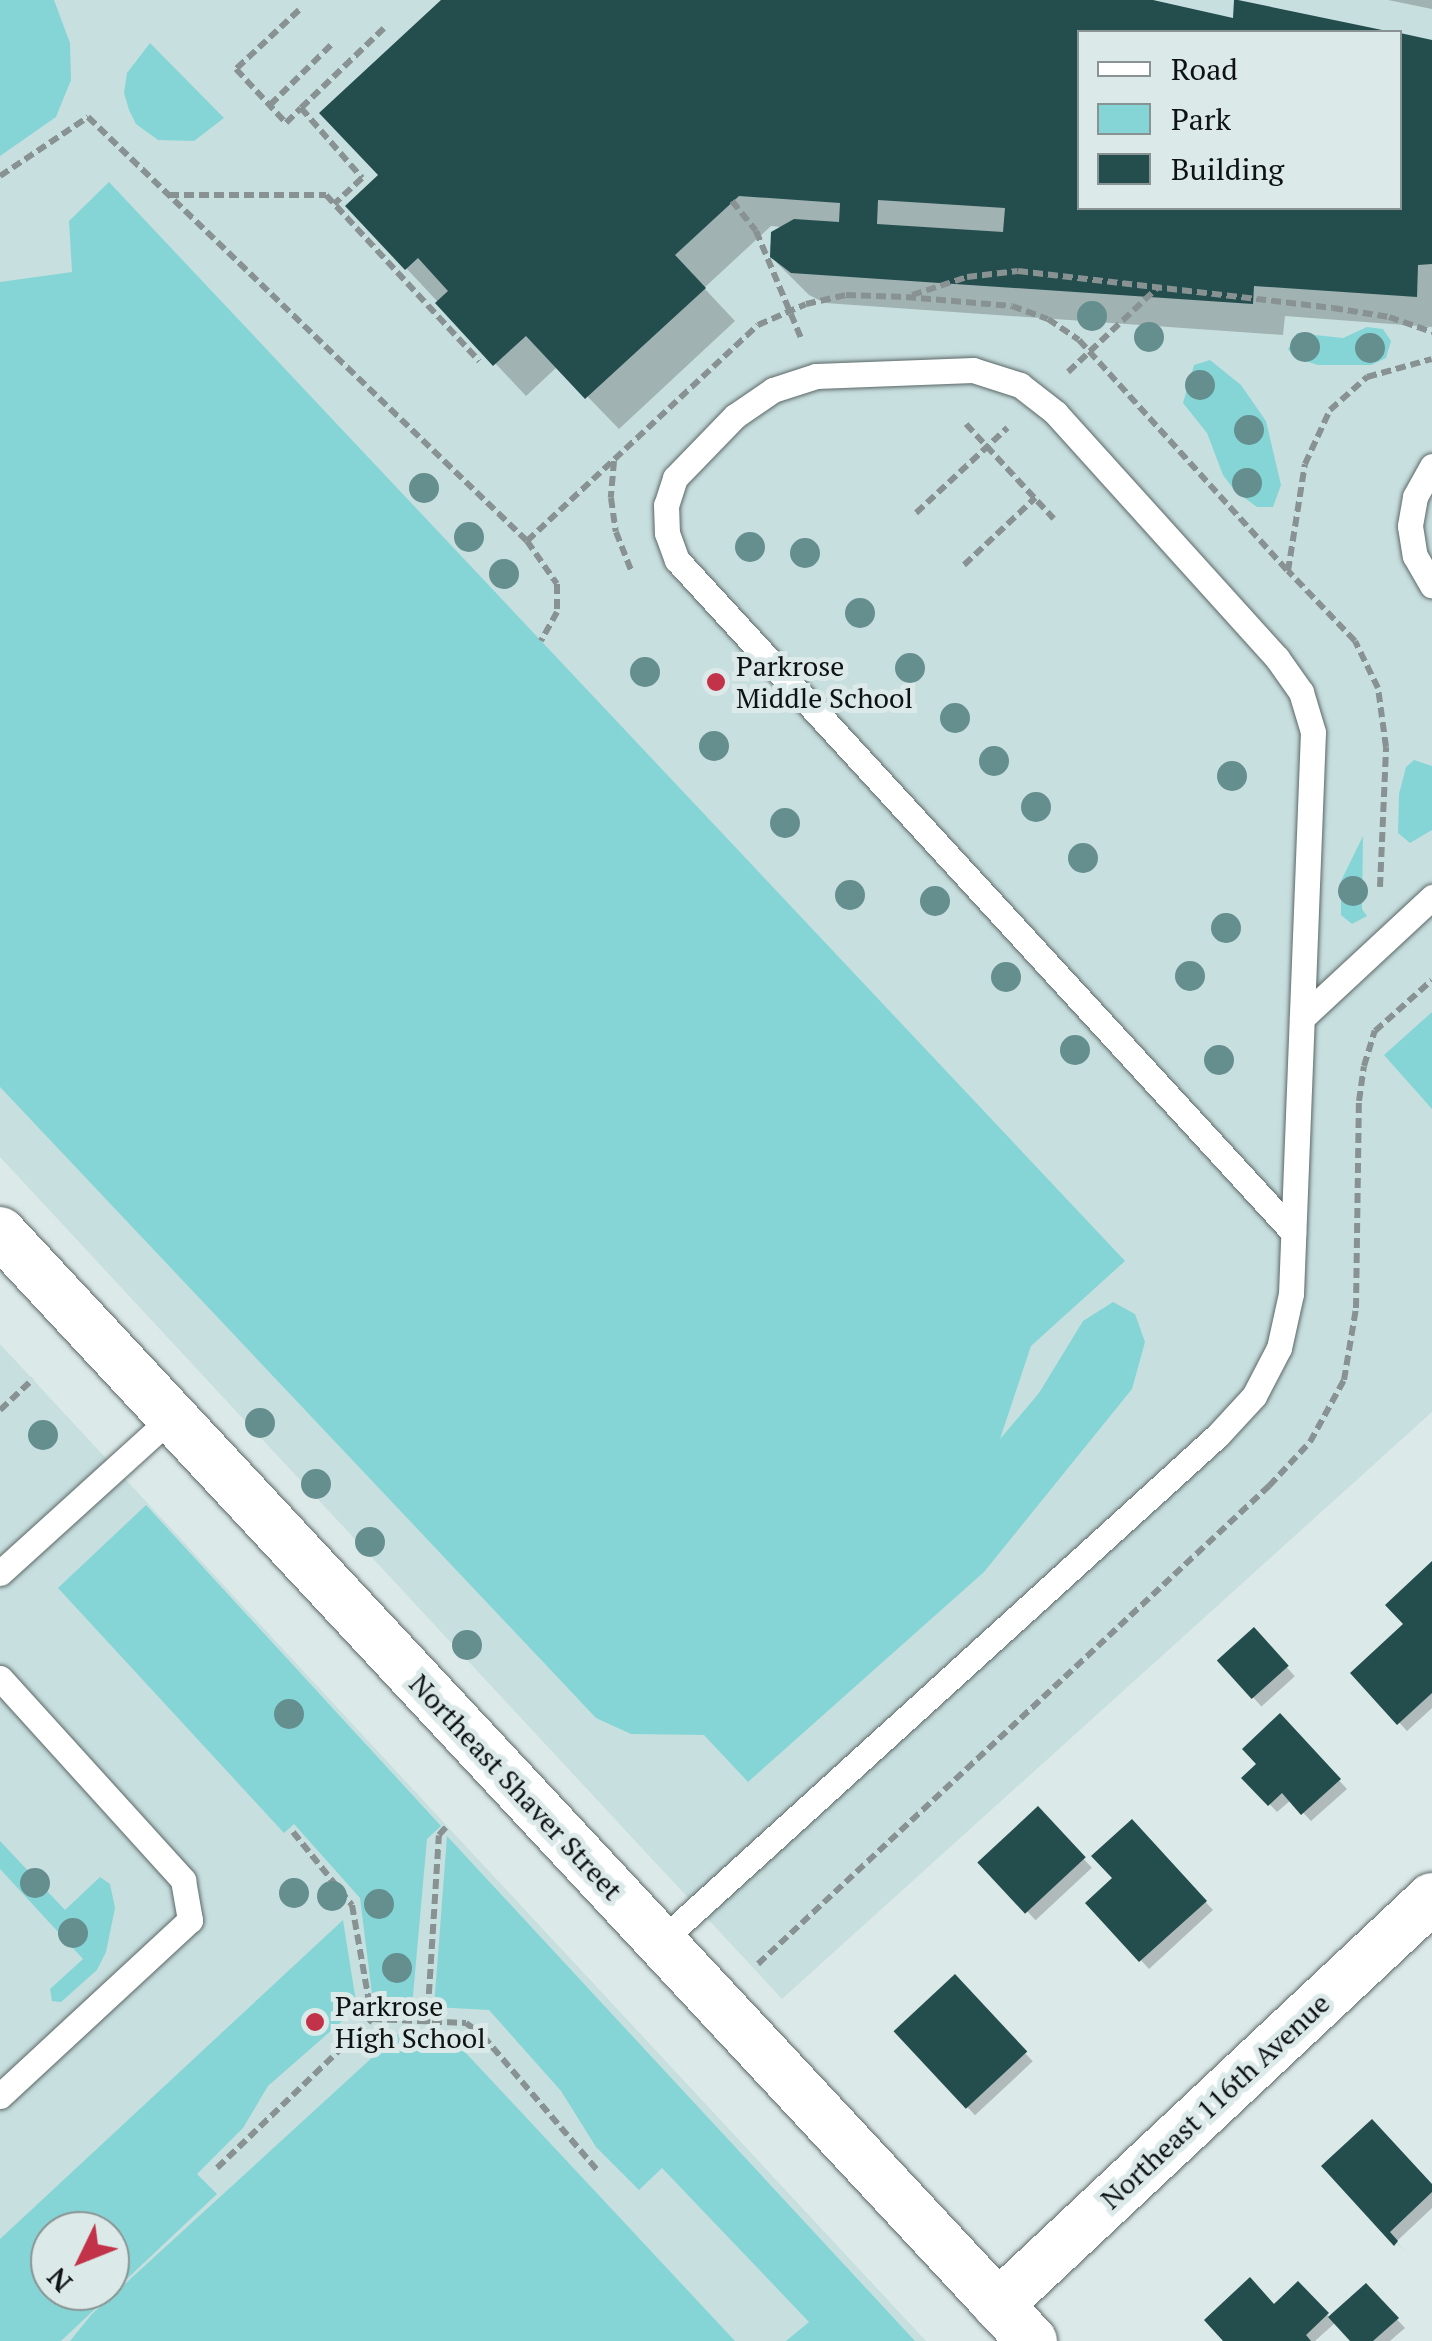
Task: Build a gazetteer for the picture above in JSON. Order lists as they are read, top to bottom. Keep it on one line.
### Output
{"streets":{"street":["Northeast Shaver Street","Northeast 116th Avenue"]},"crossings":[["Northeast Shaver Street","Northeast 116th Avenue"]],"places":["Parkrose Middle School","Parkrose High School"],"legend":["Road","Park","Building"],"north":"bottom left"}
